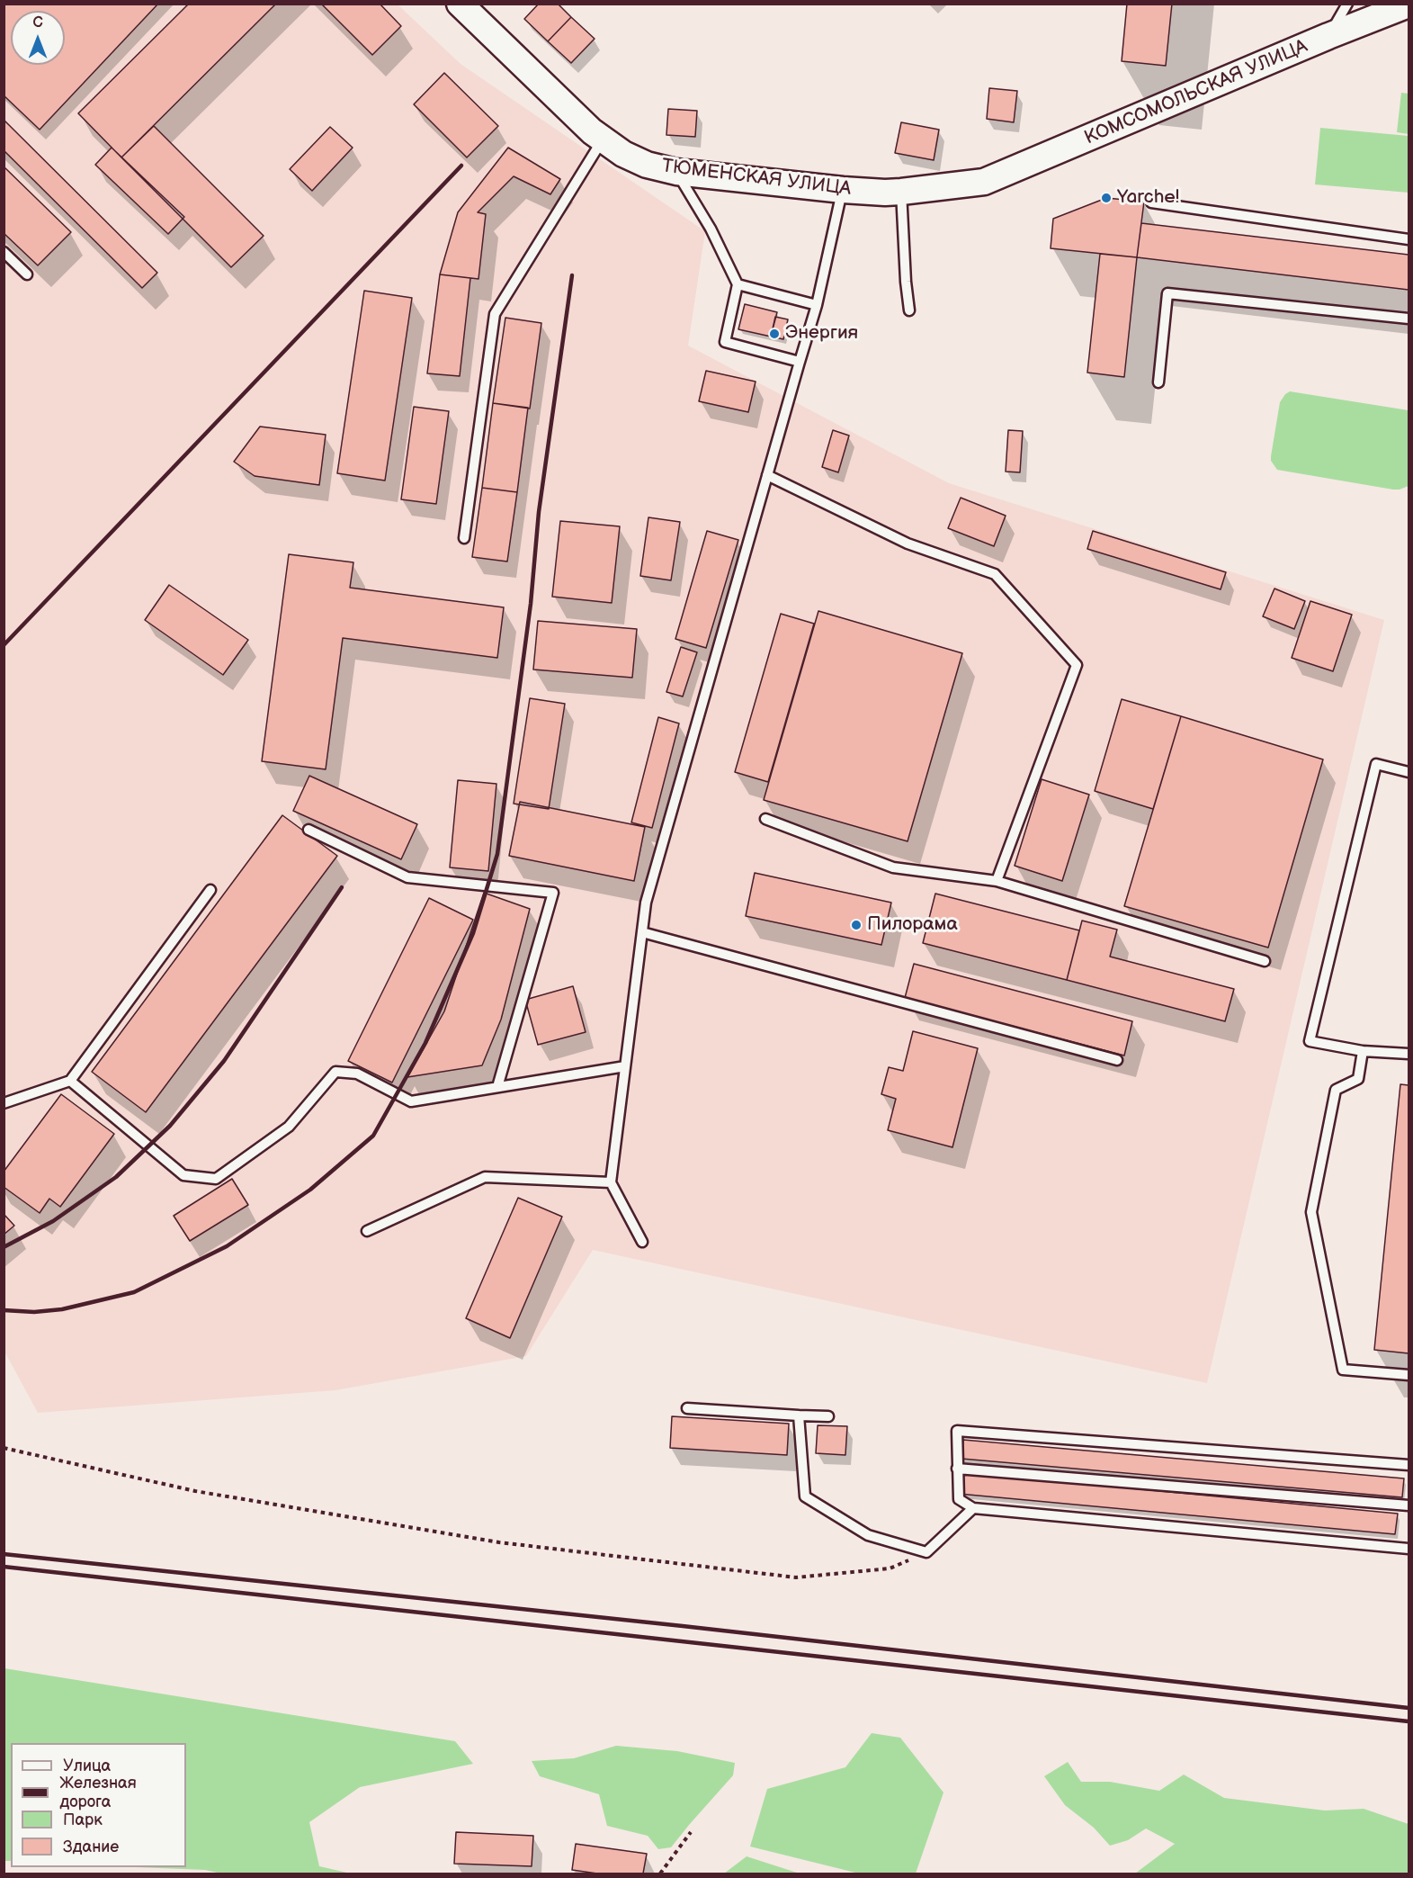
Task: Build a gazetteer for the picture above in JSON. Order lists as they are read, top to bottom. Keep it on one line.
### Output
{"streets":{"main road":["КОМСОМОЛЬСКАЯ УЛИЦА","ТЮМЕНСКАЯ УЛИЦА"]},"crossings":[["КОМСОМОЛЬСКАЯ УЛИЦА","ТЮМЕНСКАЯ УЛИЦА"]],"places":["Yarche!","Энергия","Пилорама"],"legend":["Улица","Железная дорога","Парк","Здание"],"north":"top"}
